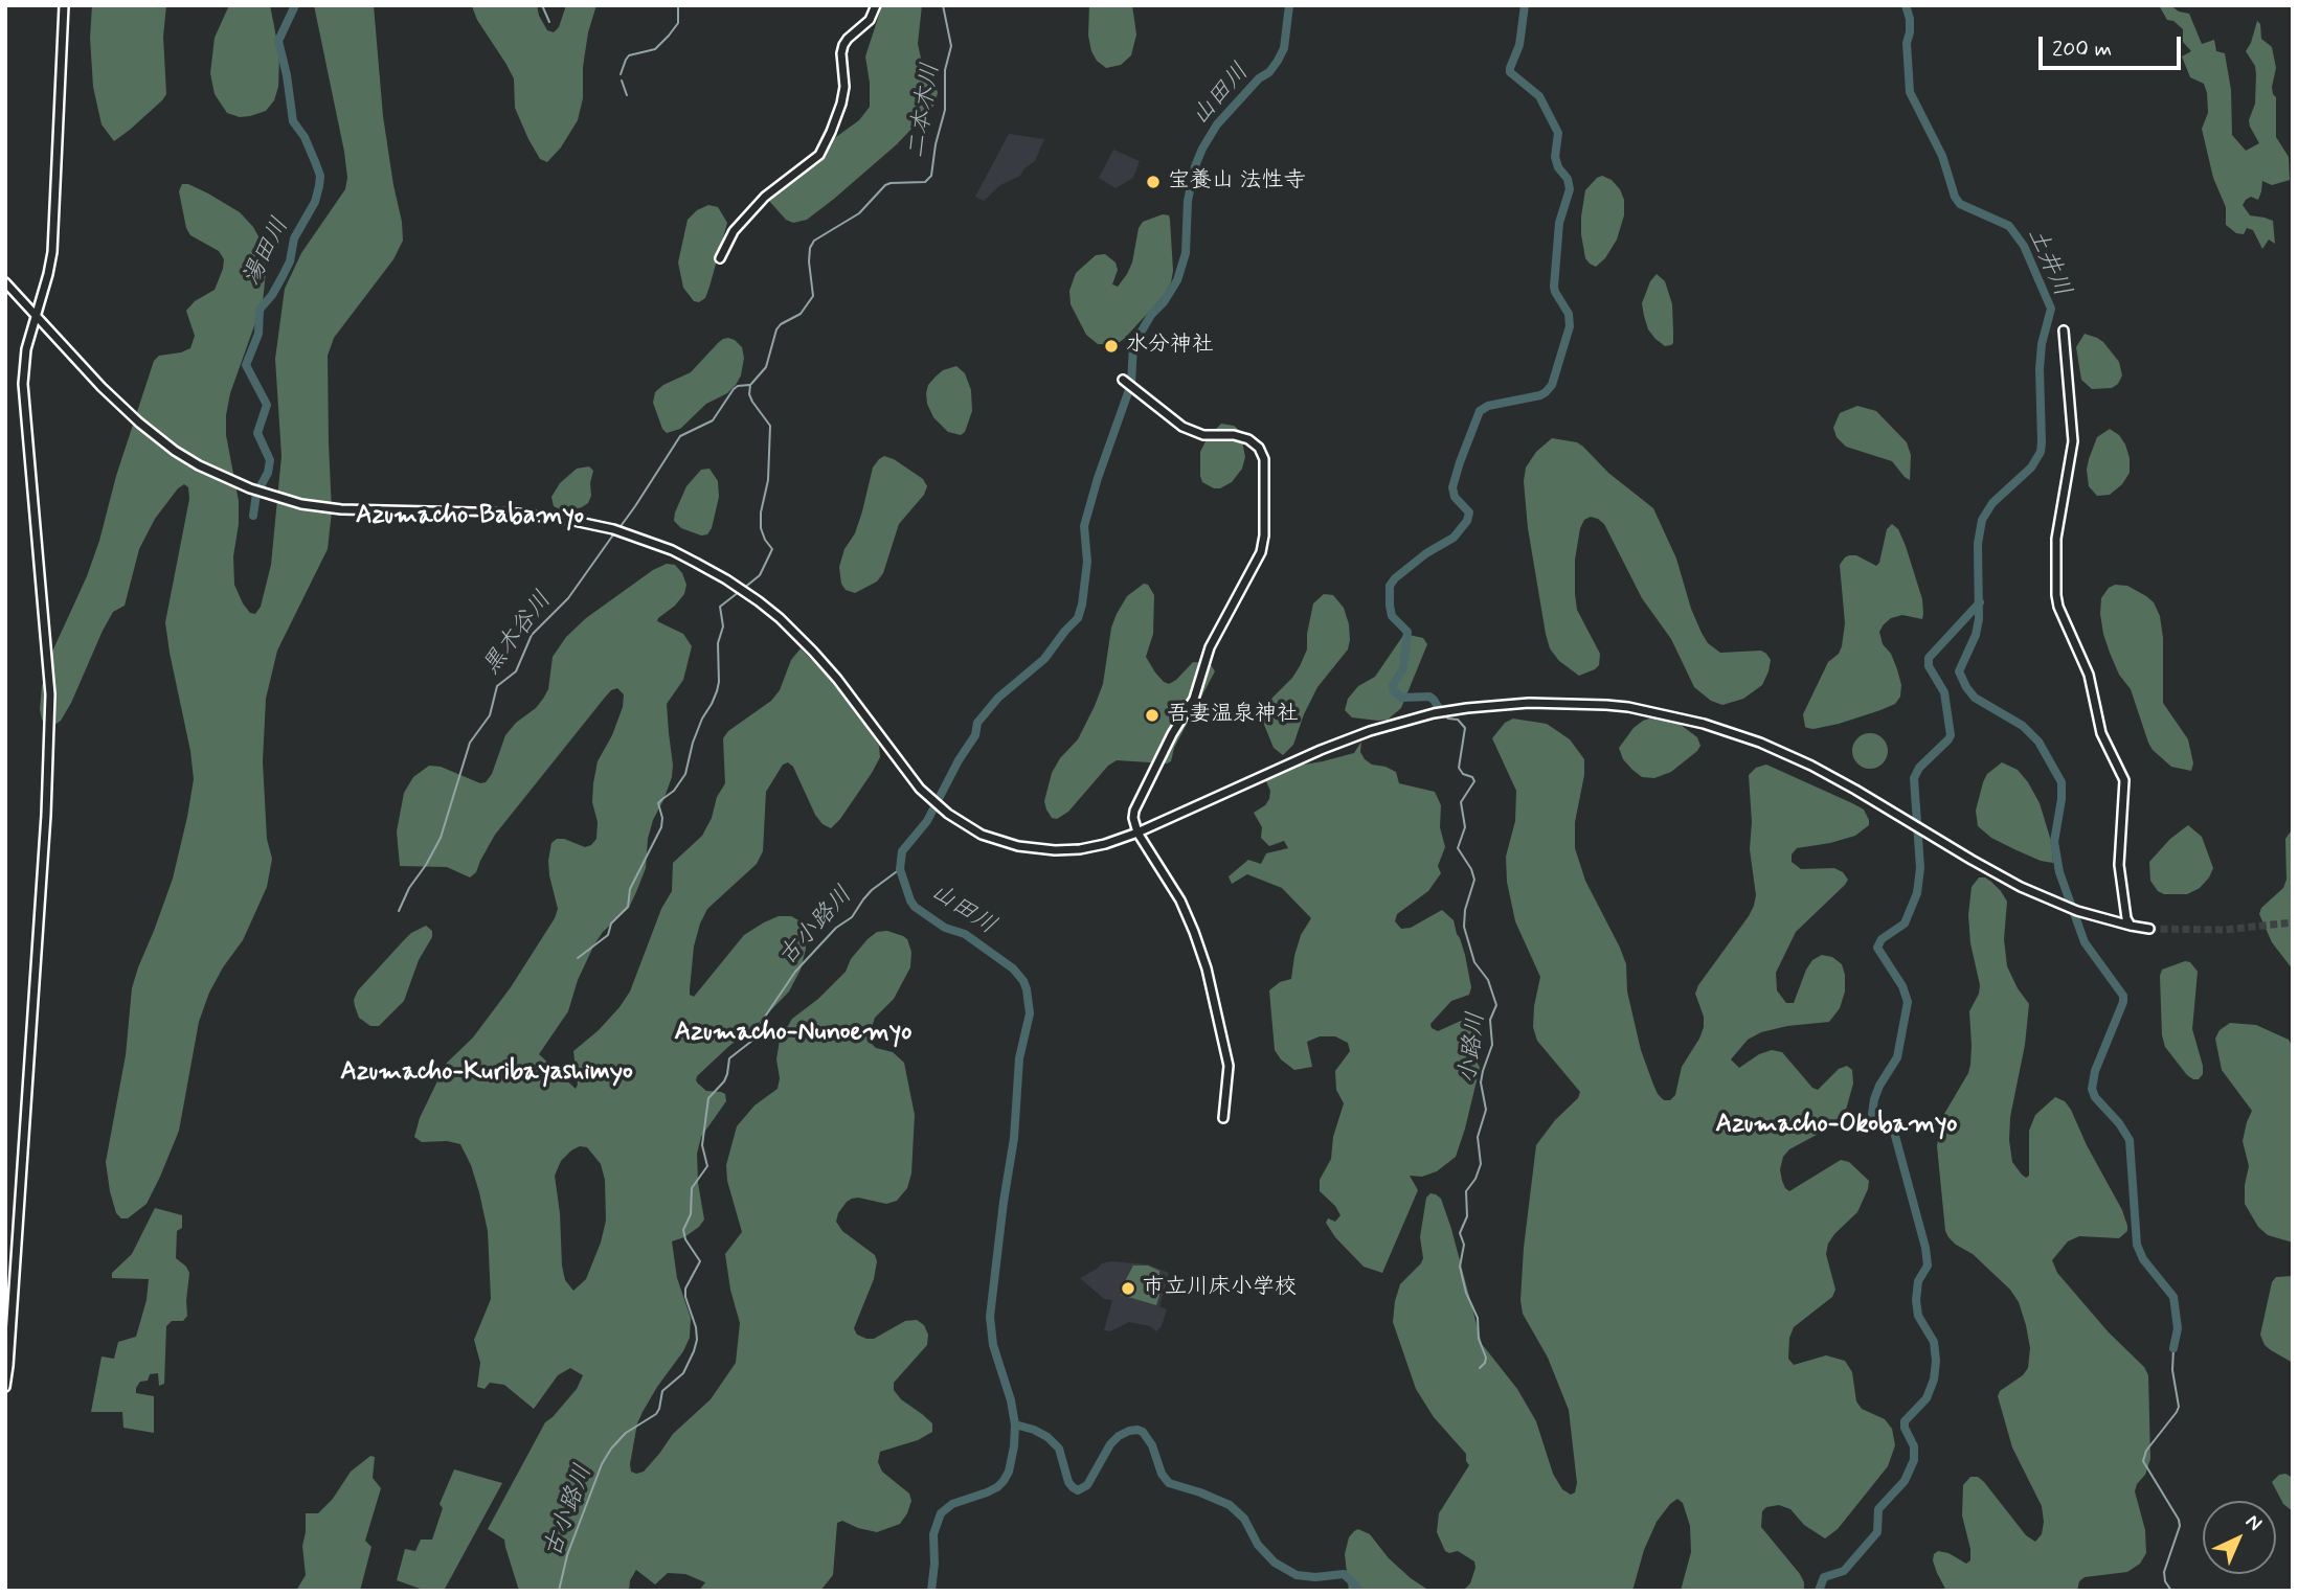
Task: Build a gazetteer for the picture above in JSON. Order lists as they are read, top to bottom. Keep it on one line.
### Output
{"districts":["Azumacho-Babamyo","Azumacho-Nunoemyo","Azumacho-Kuribayashimyo","Azumacho-Okobamyo"],"water":["山田川","二本木川","湯田川","土井川","黒木谷川","古小路川","小路川"],"places":["宝養山 法性寺","水分神社","吾妻温泉神社","市立川床小学校"],"scale_bar":"200 m","north":"top right"}
